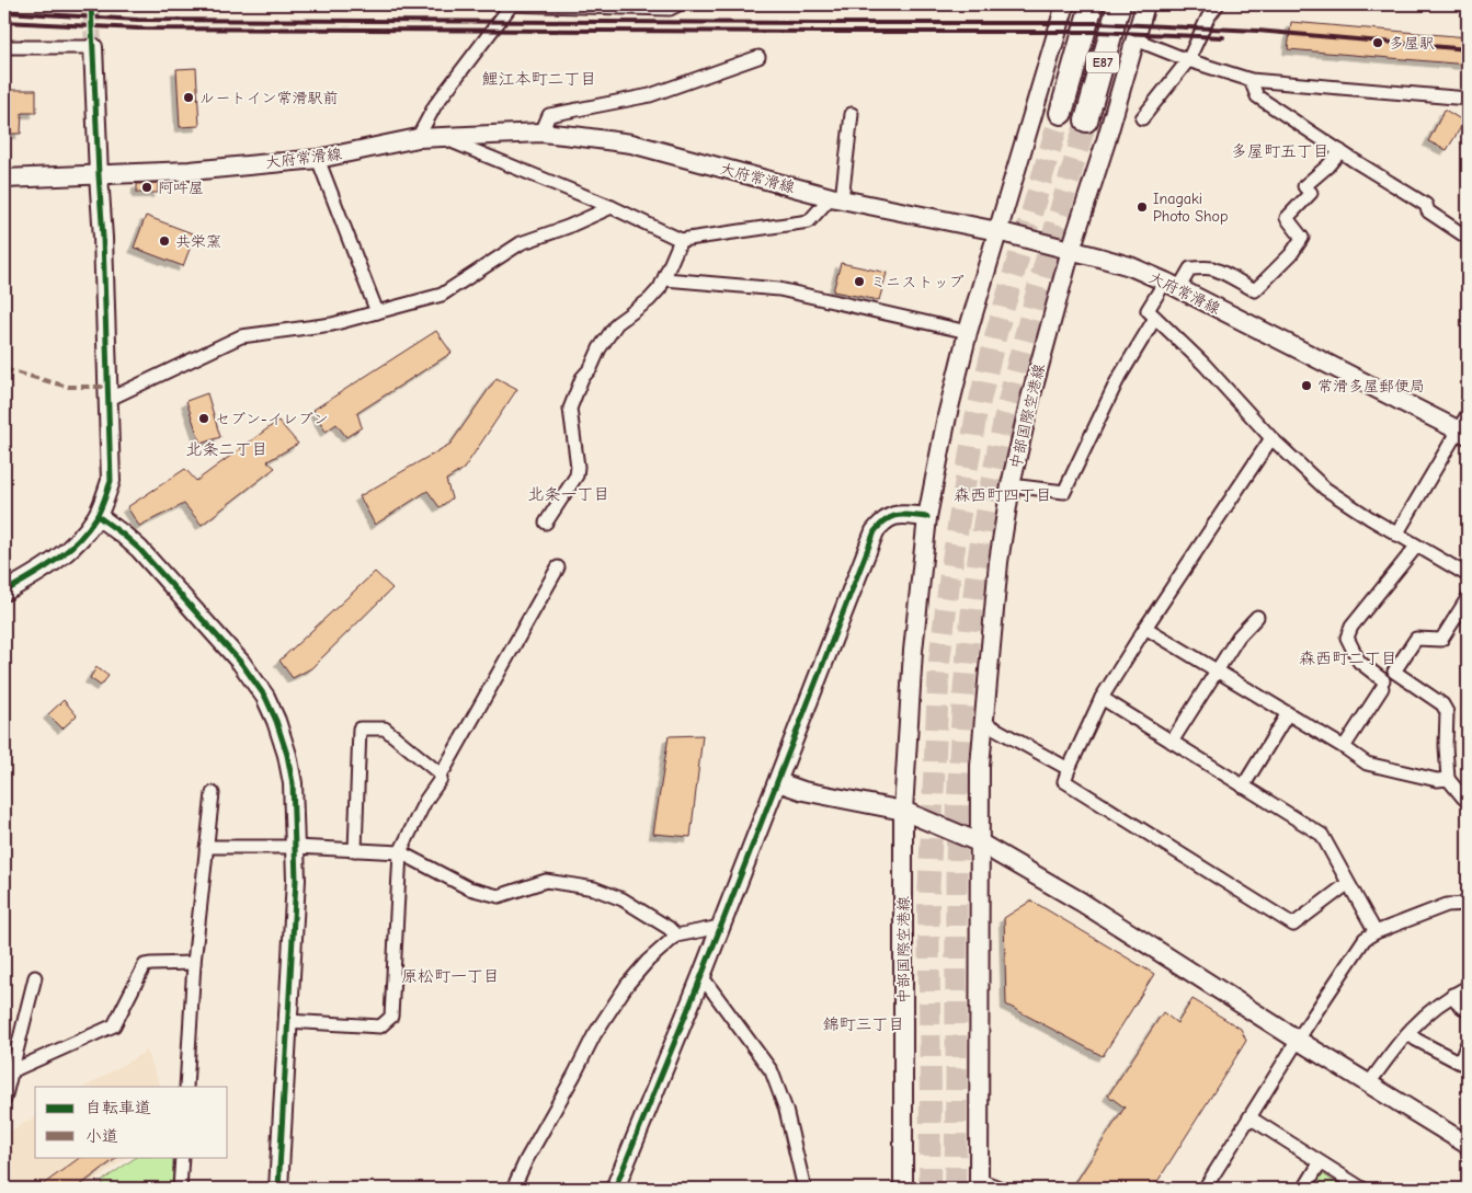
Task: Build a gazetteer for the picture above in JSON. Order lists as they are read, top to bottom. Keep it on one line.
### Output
{"streets":{"highway":["E87"],"main road":["大府常滑線","中部国際空港線"]},"crossings":[["大府常滑線","中部国際空港線"]],"districts":["鯉江本町二丁目","多屋町五丁目","北条二丁目","北条一丁目","森西町四丁目","森西町二丁目","原松町一丁目","錦町三丁目"],"places":["多屋駅","ルートイン常滑駅前","阿吽屋","Inagaki Photo Shop","共栄窯","ミニストップ","常滑多屋郵便局","セブン-イレブン"],"legend":["自転車道","小道"]}
